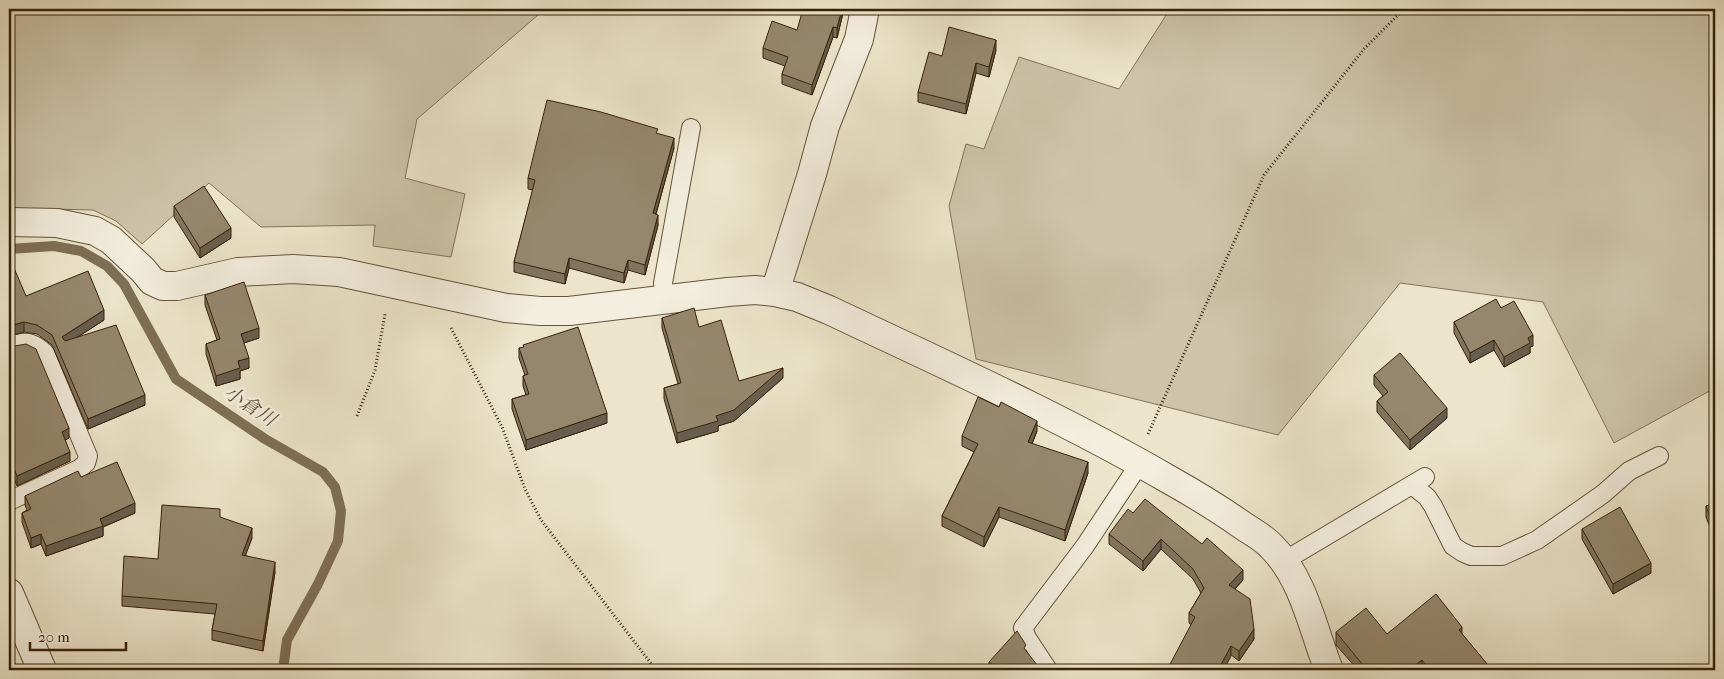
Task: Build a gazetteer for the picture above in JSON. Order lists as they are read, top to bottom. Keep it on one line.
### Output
{"water":["小倉川"],"scale_bar":"20 m"}
